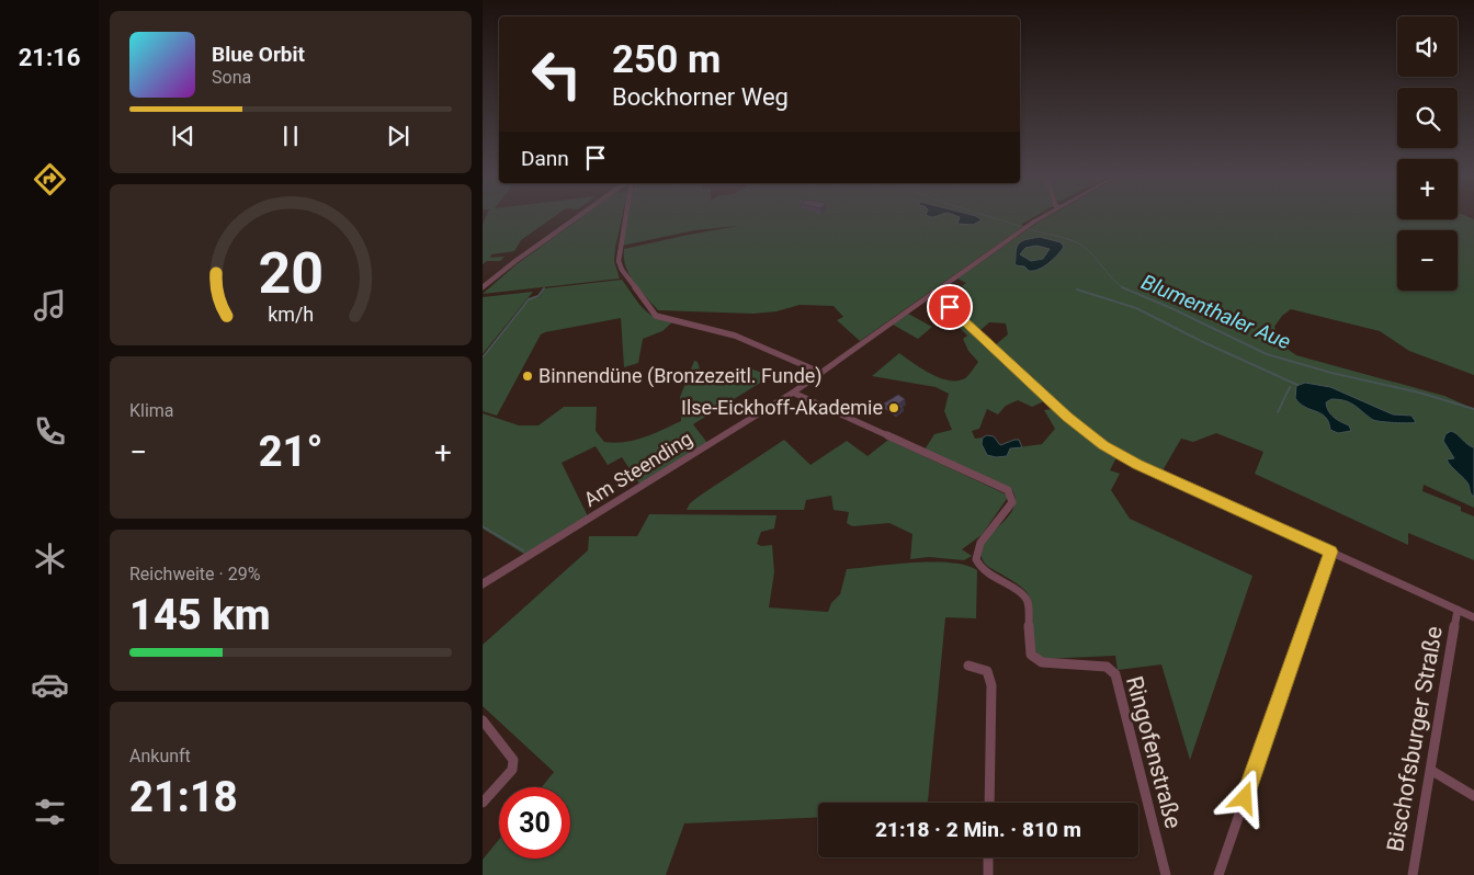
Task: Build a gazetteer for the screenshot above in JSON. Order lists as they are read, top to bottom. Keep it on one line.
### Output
{"streets":{"street":["Am Steending","Bischofsburger Straße","Ringofenstraße"]},"crossings":[["Am Steending","Ringofenstraße"]],"water":["Blumenthaler Aue"],"places":["Binnendüne (Bronzezeitl. Funde)","Ilse-Eickhoff-Akademie"],"page":{"tabs":"21:16","map_buttons":["+","−"],"turn":["250 m","Bockhorner Weg"],"song":["Blue Orbit","Sona"],"then":"Dann","tile":["Klima",["Reichweite · 29%","145 km"],["Ankunft","21:18"]],"heat":["−","21°","+"],"limit":"30","trip":"21:18 · 2 Min. · 810 m","gauge":["20","km/h"]}}
